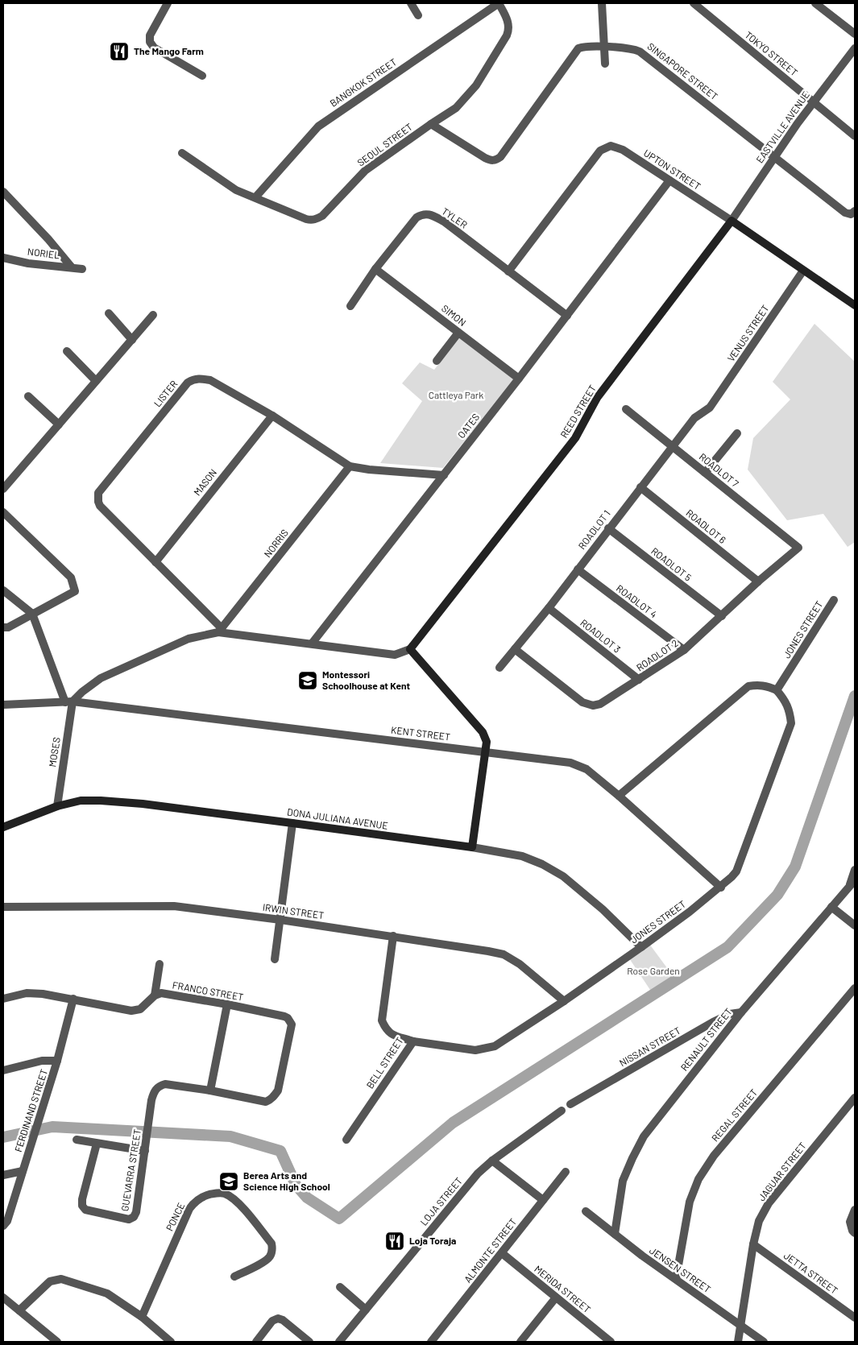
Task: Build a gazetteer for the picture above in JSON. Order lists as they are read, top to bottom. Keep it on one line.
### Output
{"streets":{"street":["TOKYO STREET","SINGAPORE STREET","BANGKOK STREET","EASTVILLE AVENUE","SEOUL STREET","UPTON STREET","TYLER","NORIEL","SIMON","VENUS STREET","LISTER","REED STREET","OATES","ROADLOT 7","MASON","ROADLOT 6","ROADLOT 1","NORRIS","ROADLOT 5","ROADLOT 4","JONES STREET","ROADLOT 3","ROADLOT 2","KENT STREET","MOSES","DONA JULIANA AVENUE","IRWIN STREET","FRANCO STREET","RENAULT STREET","NISSAN STREET","BELL STREET","FERDINAND STREET","REGAL STREET","GUEVARRA STREET","JAGUAR STREET","LOJA STREET","PONCE","ALMONTE STREET","JENSEN STREET","JETTA STREET","MERIDA STREET"]},"crossings":[["TOKYO STREET","EASTVILLE AVENUE"],["SINGAPORE STREET","EASTVILLE AVENUE"],["SINGAPORE STREET","SEOUL STREET"],["BANGKOK STREET","SEOUL STREET"],["EASTVILLE AVENUE","UPTON STREET"],["EASTVILLE AVENUE","REED STREET"],["UPTON STREET","TYLER"],["UPTON STREET","VENUS STREET"],["UPTON STREET","REED STREET"],["UPTON STREET","OATES"],["TYLER","SIMON"],["TYLER","OATES"],["SIMON","OATES"],["VENUS STREET","ROADLOT 1"],["LISTER","OATES"],["LISTER","MASON"],["LISTER","NORRIS"],["ROADLOT 7","ROADLOT 1"],["ROADLOT 7","ROADLOT 2"],["ROADLOT 6","ROADLOT 1"],["ROADLOT 6","ROADLOT 2"],["ROADLOT 1","ROADLOT 5"],["ROADLOT 1","ROADLOT 4"],["ROADLOT 1","ROADLOT 3"],["ROADLOT 1","ROADLOT 2"],["ROADLOT 5","ROADLOT 2"],["ROADLOT 4","ROADLOT 2"],["JONES STREET","KENT STREET"],["JONES STREET","DONA JULIANA AVENUE"],["JONES STREET","IRWIN STREET"],["JONES STREET","BELL STREET"],["ROADLOT 3","ROADLOT 2"],["KENT STREET","MOSES"],["MOSES","DONA JULIANA AVENUE"],["IRWIN STREET","BELL STREET"],["FRANCO STREET","GUEVARRA STREET"],["RENAULT STREET","NISSAN STREET"],["RENAULT STREET","JENSEN STREET"],["REGAL STREET","JENSEN STREET"],["JAGUAR STREET","JENSEN STREET"],["JAGUAR STREET","JETTA STREET"],["ALMONTE STREET","MERIDA STREET"]],"parks":["Cattleya Park","Rose Garden"],"places":{"restaurant":["The Mango Farm","Loja Toraja"],"school or university":["Montessori Schoolhouse at Kent","Berea Arts and Science High School"]}}
